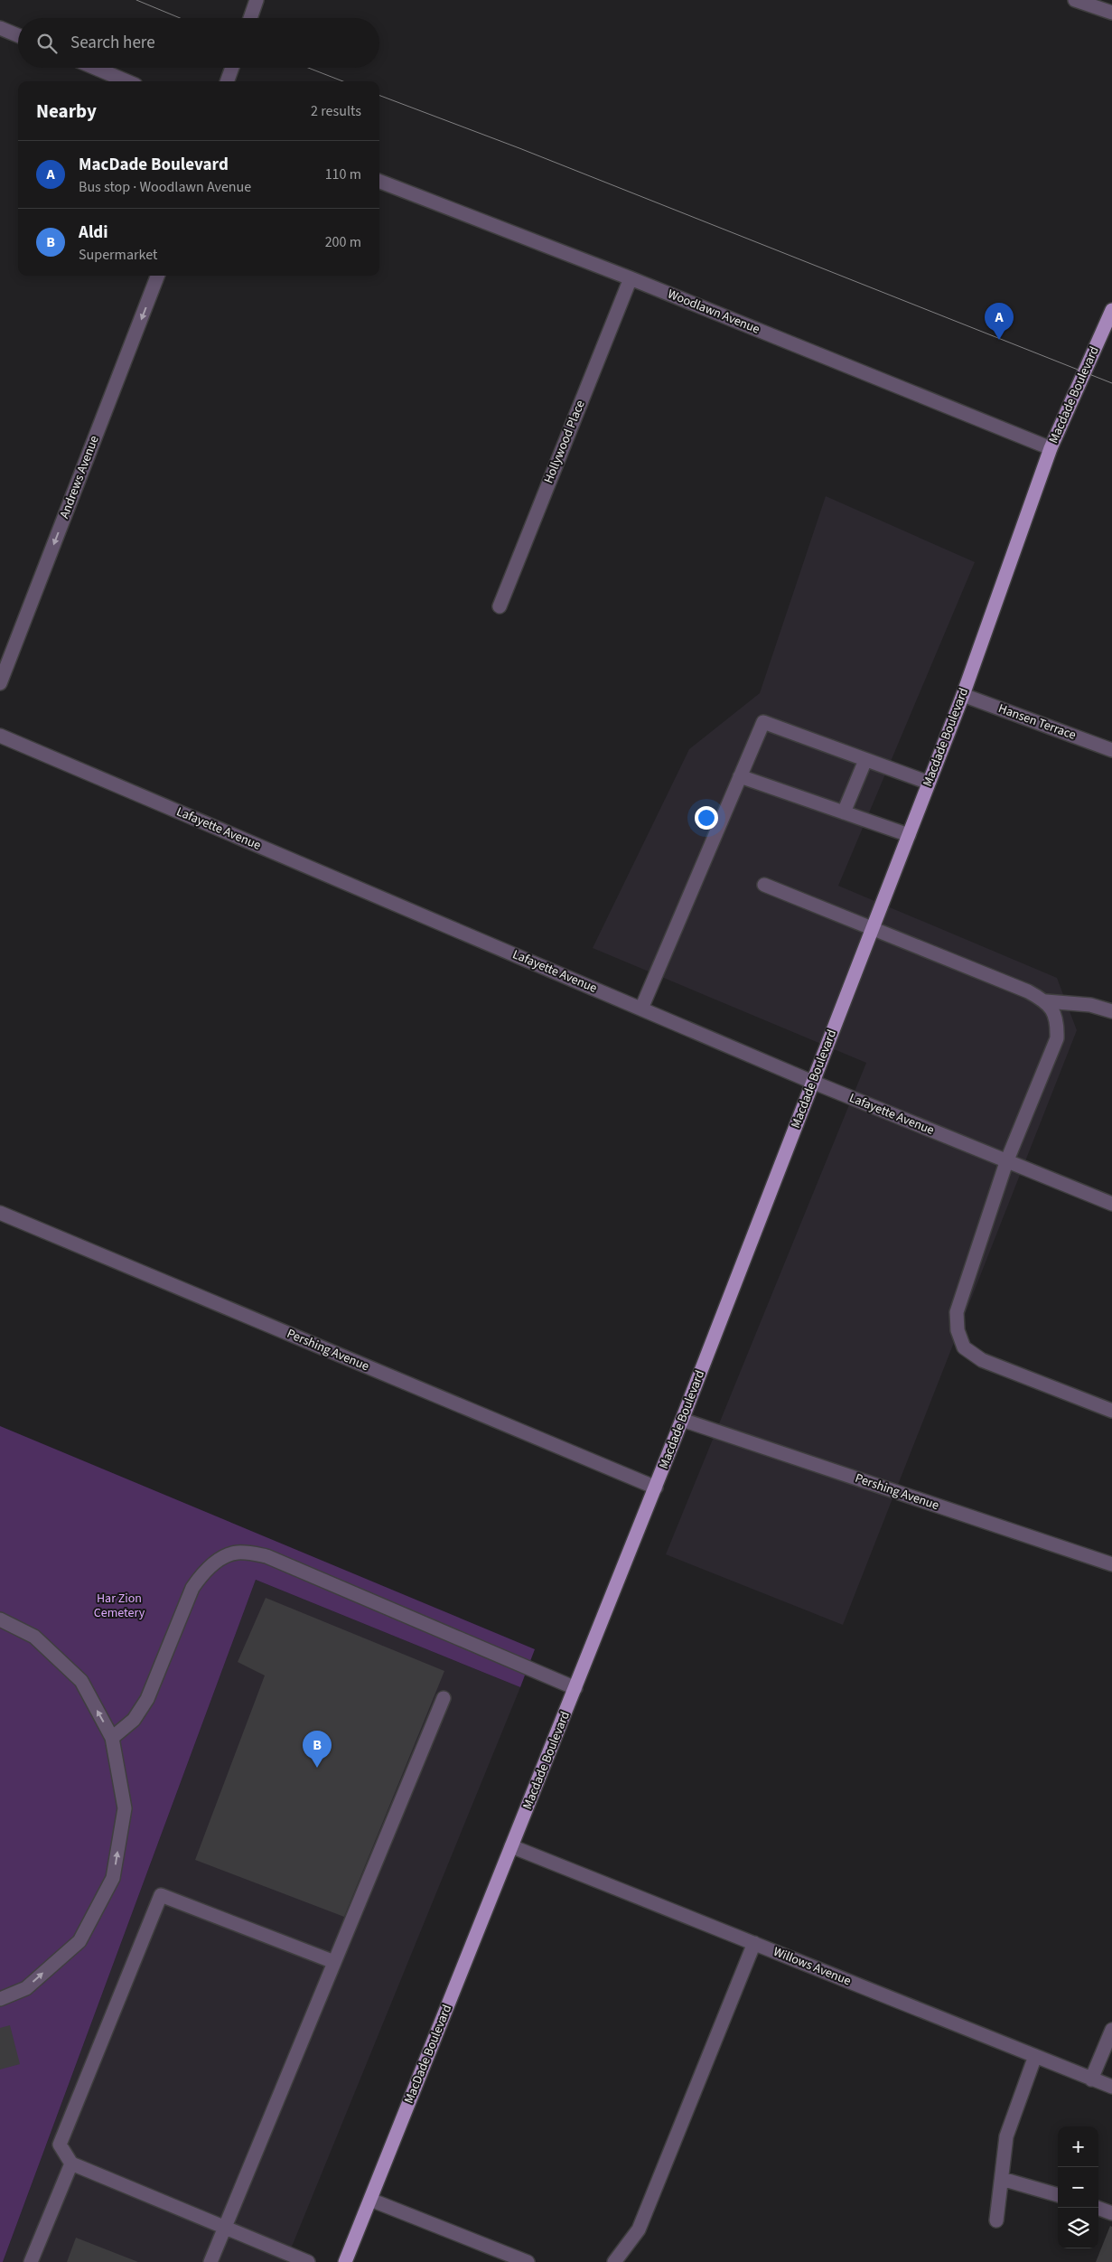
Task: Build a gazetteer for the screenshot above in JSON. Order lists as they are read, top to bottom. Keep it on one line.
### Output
{"streets":{"main road":["Macdade Boulevard","MacDade Boulevard"],"street":["Woodlawn Avenue","Hollywood Place","Andrews Avenue","Hansen Terrace","Lafayette Avenue","Pershing Avenue","Willows Avenue"]},"crossings":[["Woodlawn Avenue","Macdade Boulevard"],["Woodlawn Avenue","Hollywood Place"],["Macdade Boulevard","Hansen Terrace"],["Macdade Boulevard","Lafayette Avenue"],["Macdade Boulevard","Pershing Avenue"],["Macdade Boulevard","Willows Avenue"],["Macdade Boulevard","MacDade Boulevard"],["Willows Avenue","MacDade Boulevard"]],"one_way":["Andrews Avenue"],"parks":["Har Zion Cemetery"],"page":{"search":"Search here","heading":["Nearby","2 results"],"list":[{"mark":"A","name":"MacDade Boulevard","note":"Bus stop · Woodlawn Avenue","value":"110 m"},{"mark":"B","name":"Aldi","note":"Supermarket","value":"200 m"}],"pins":["A","B"],"map_buttons":["+","−"]}}
